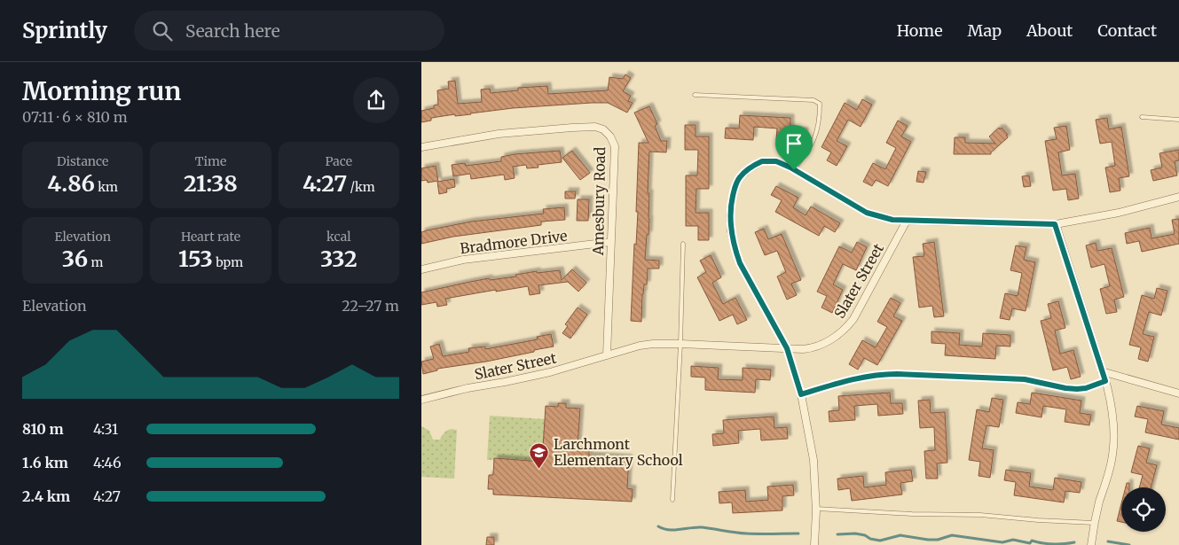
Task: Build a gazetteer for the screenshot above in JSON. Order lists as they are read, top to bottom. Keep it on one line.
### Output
{"streets":{"street":["Amesbury Road","Bradmore Drive","Slater Street"]},"crossings":[["Amesbury Road","Bradmore Drive"],["Amesbury Road","Slater Street"]],"places":{"school or university":["Larchmont Elementary School"]},"page":{"header":"Sprintly","search":"Search here","nav":["Home","Map","About","Contact"],"heading":["Morning run","07:11 · 6 × 810 m"],"stats":[["Distance","4.86 km"],["Time","21:38"],["Pace","4:27 /km"],["Elevation","36 m"],["Heart rate","153 bpm"],["kcal","332"]],"chart":["Elevation","22–27 m"],"list":[{"name":"810 m","note":"4:31"},{"name":"1.6 km","note":"4:46"},{"name":"2.4 km","note":"4:27"}]}}
